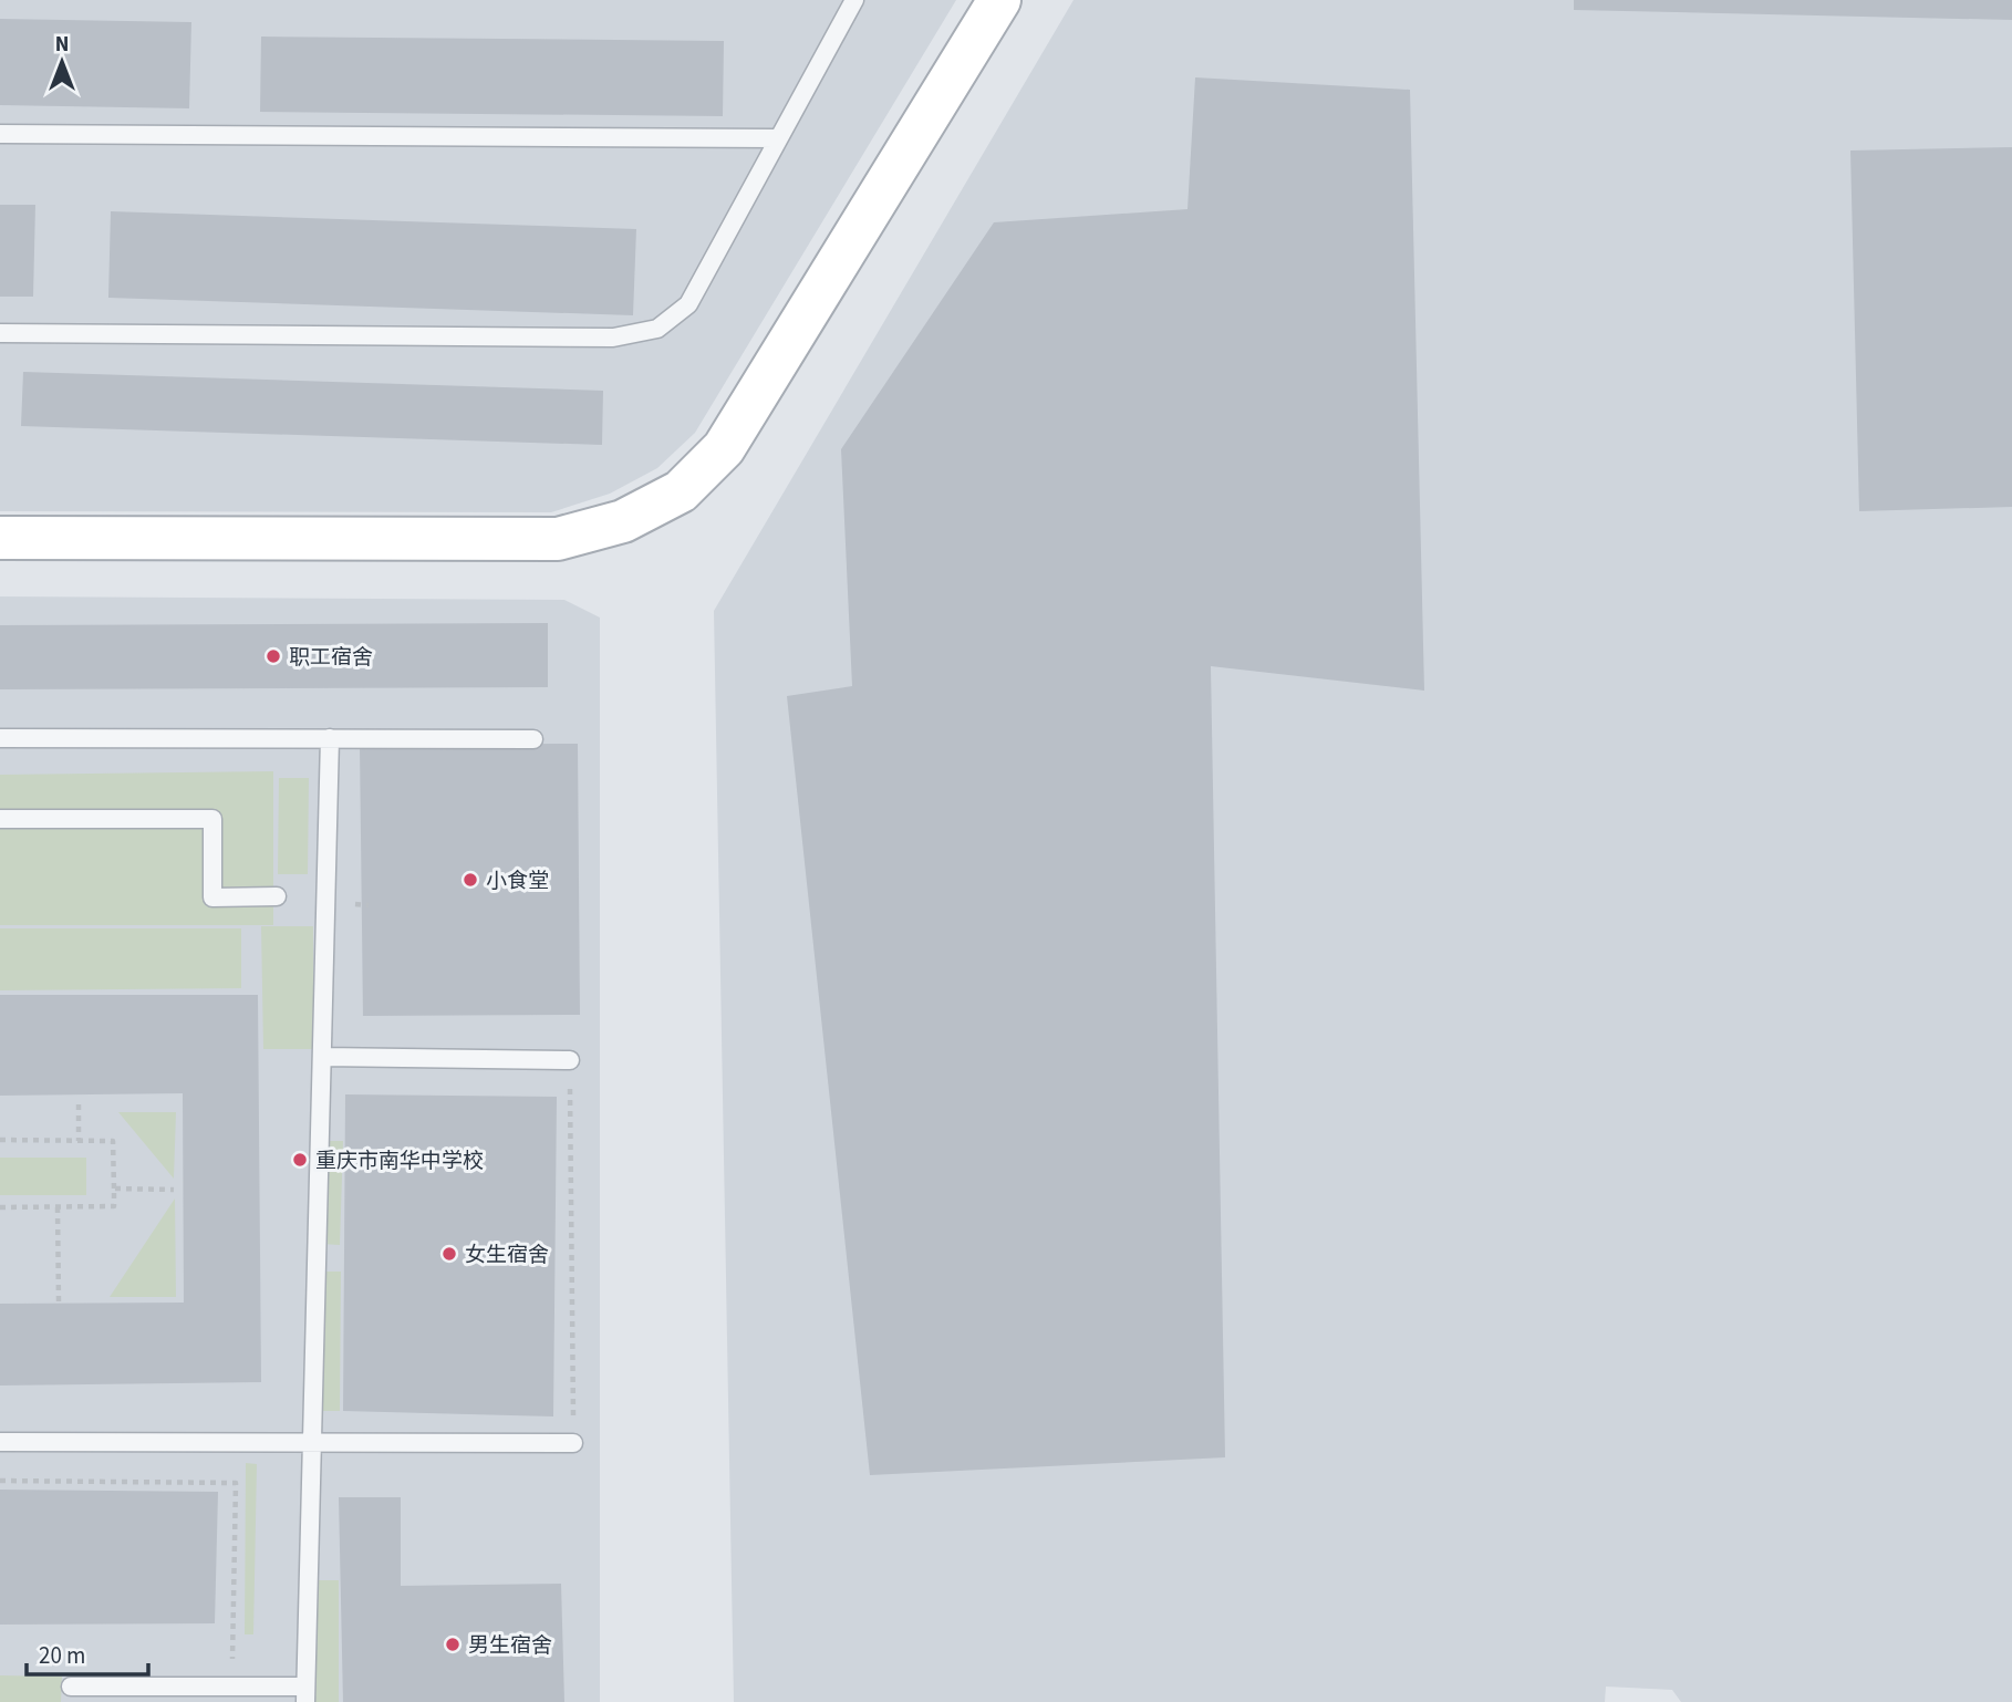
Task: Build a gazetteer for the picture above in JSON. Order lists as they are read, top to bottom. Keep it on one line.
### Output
{"places":["职工宿舍","小食堂","重庆市南华中学校","女生宿舍","男生宿舍"],"scale_bar":"20 m","north":"top"}
